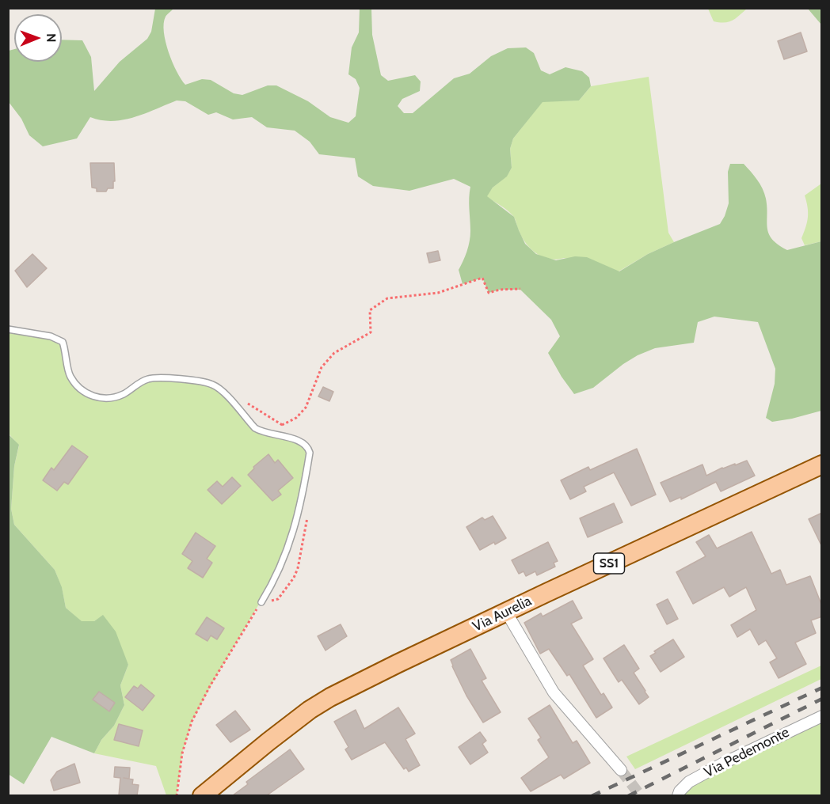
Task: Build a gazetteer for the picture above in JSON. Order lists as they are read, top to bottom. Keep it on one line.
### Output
{"streets":{"main road":["SS1","Via Aurelia"],"street":["Via Pedemonte"]},"north":"right"}
